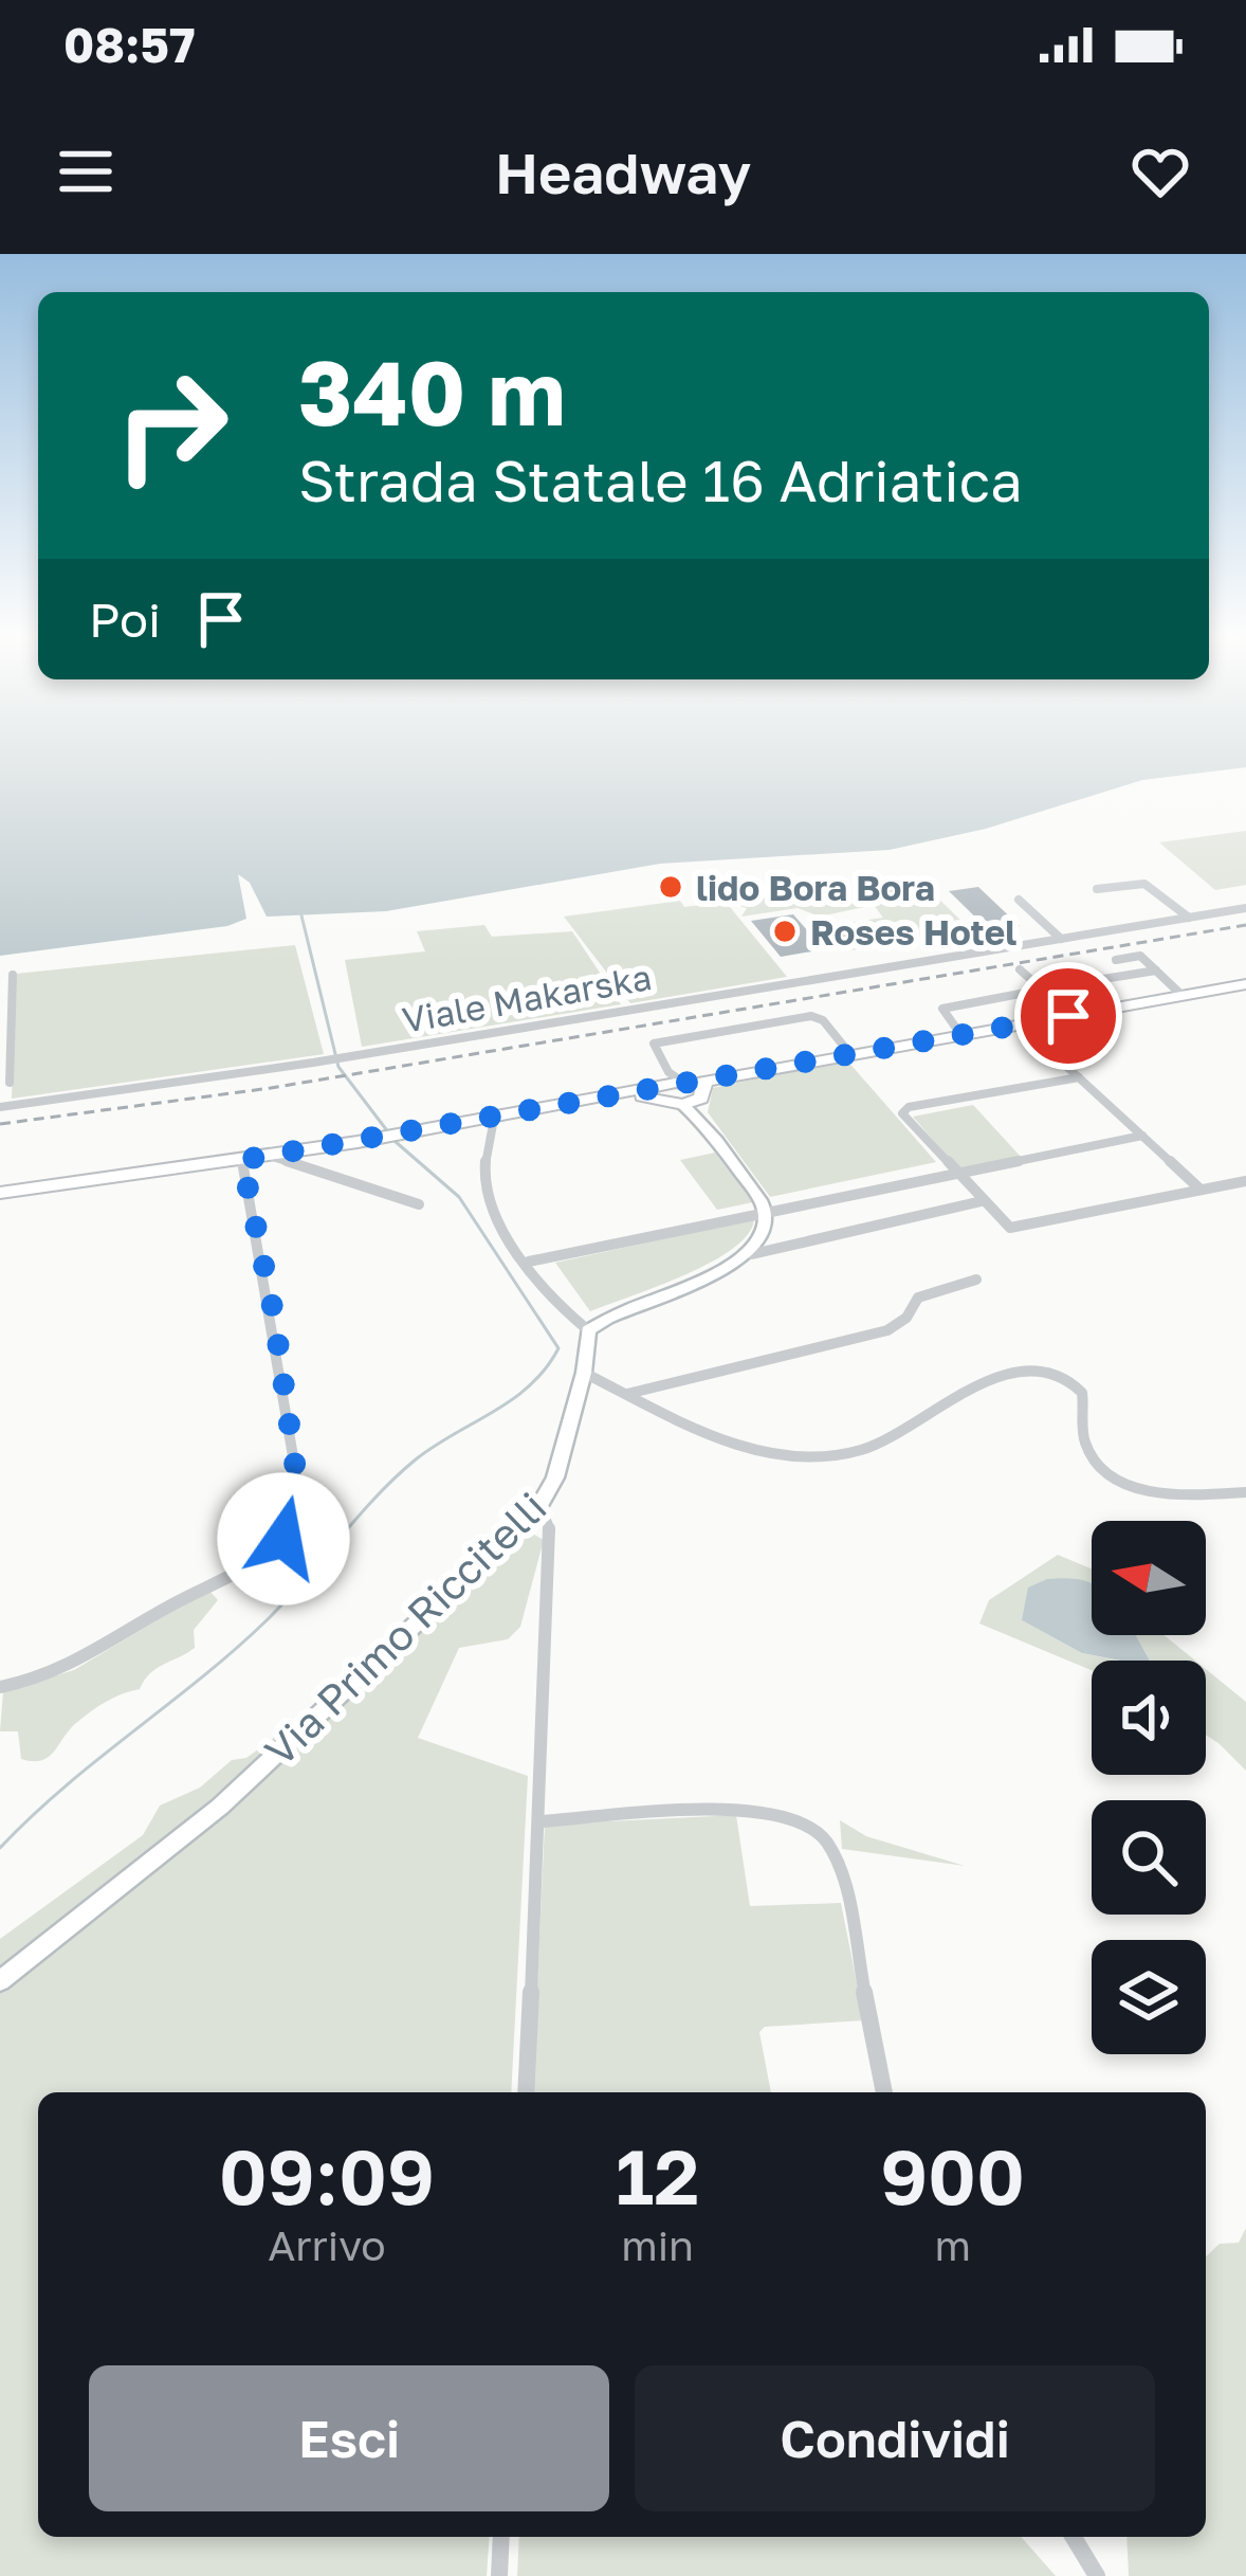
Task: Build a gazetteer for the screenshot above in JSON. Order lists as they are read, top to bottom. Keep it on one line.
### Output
{"streets":{"street":["Viale Makarska","Via Primo Riccitelli"]},"places":["lido Bora Bora","Roses Hotel"],"north":"left","page":{"status":"08:57","header":"Headway","turn":["340 m","Strada Statale 16 Adriatica"],"then":"Poi","eta":["09:09","Arrivo","12","min","900","m"],"buttons":["Esci","Condividi"]}}
